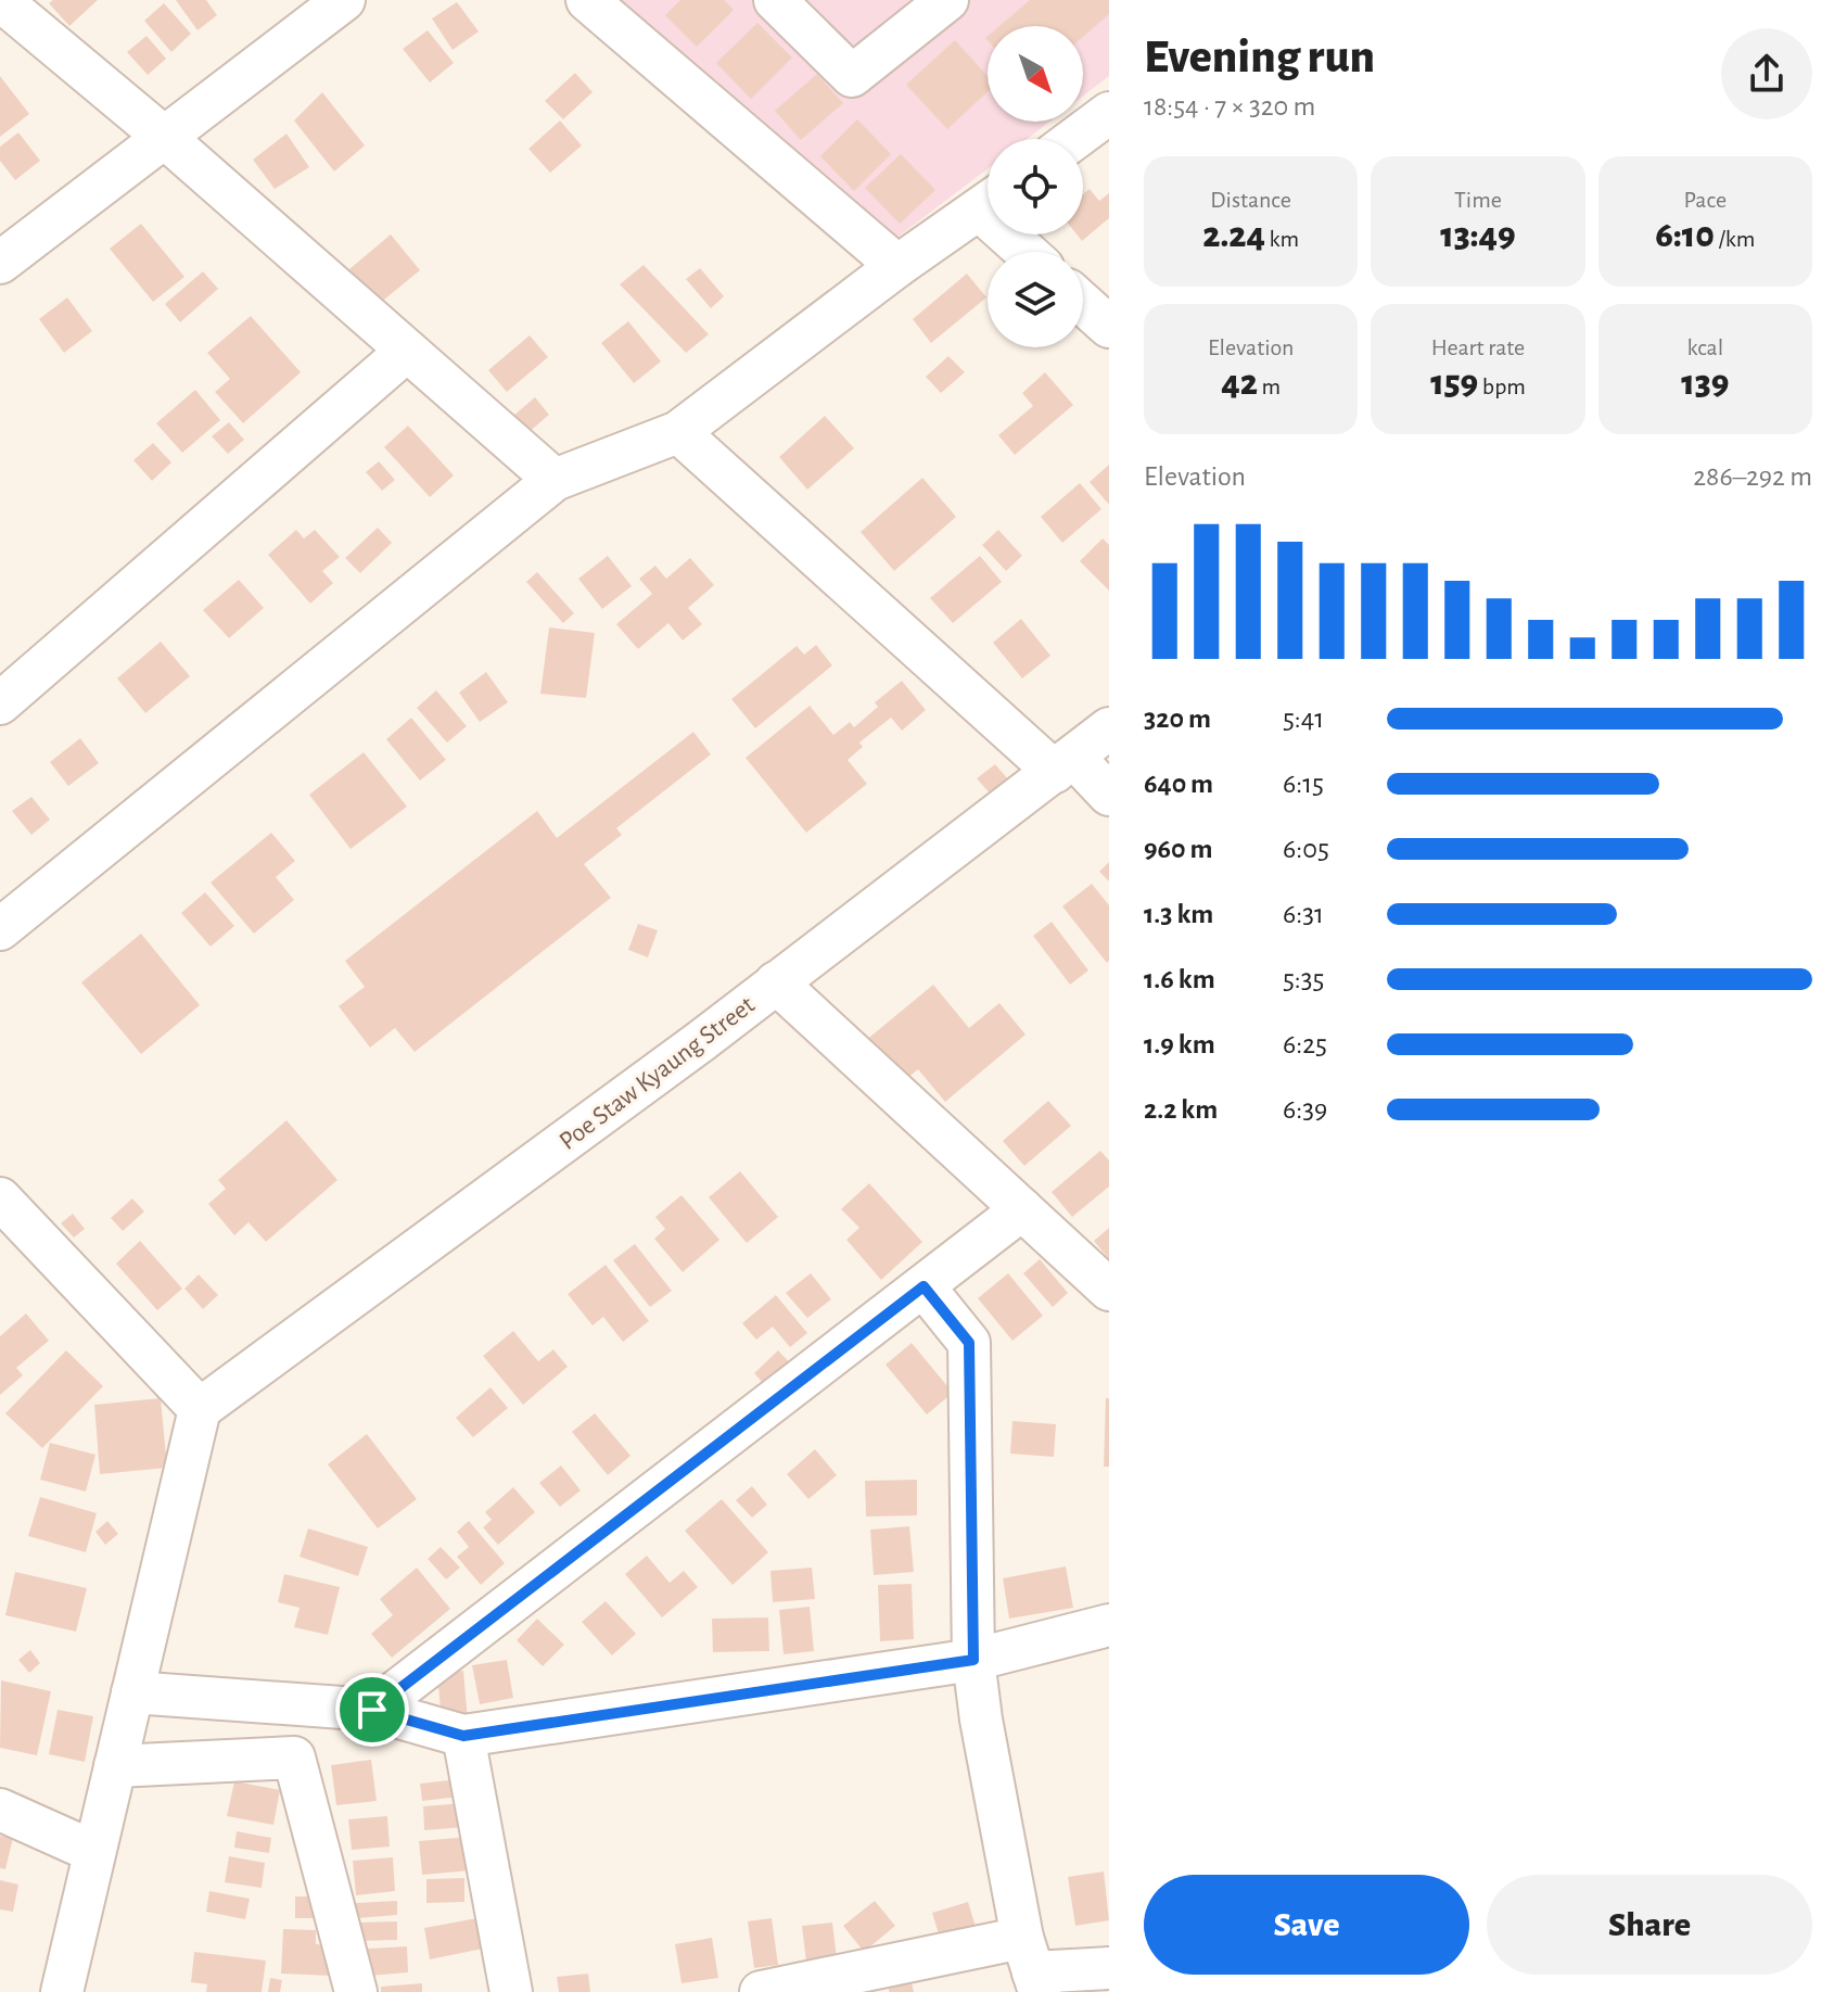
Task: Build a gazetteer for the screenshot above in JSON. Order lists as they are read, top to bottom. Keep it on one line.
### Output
{"streets":{"street":["Poe Staw Kyaung Street"]},"north":"bottom right","page":{"heading":["Evening run","18:54 · 7 × 320 m"],"stats":[["Distance","2.24 km"],["Time","13:49"],["Pace","6:10 /km"],["Elevation","42 m"],["Heart rate","159 bpm"],["kcal","139"]],"chart":["Elevation","286–292 m"],"list":[{"name":"320 m","note":"5:41"},{"name":"640 m","note":"6:15"},{"name":"960 m","note":"6:05"},{"name":"1.3 km","note":"6:31"},{"name":"1.6 km","note":"5:35"},{"name":"1.9 km","note":"6:25"},{"name":"2.2 km","note":"6:39"}],"buttons":["Save","Share"]}}
